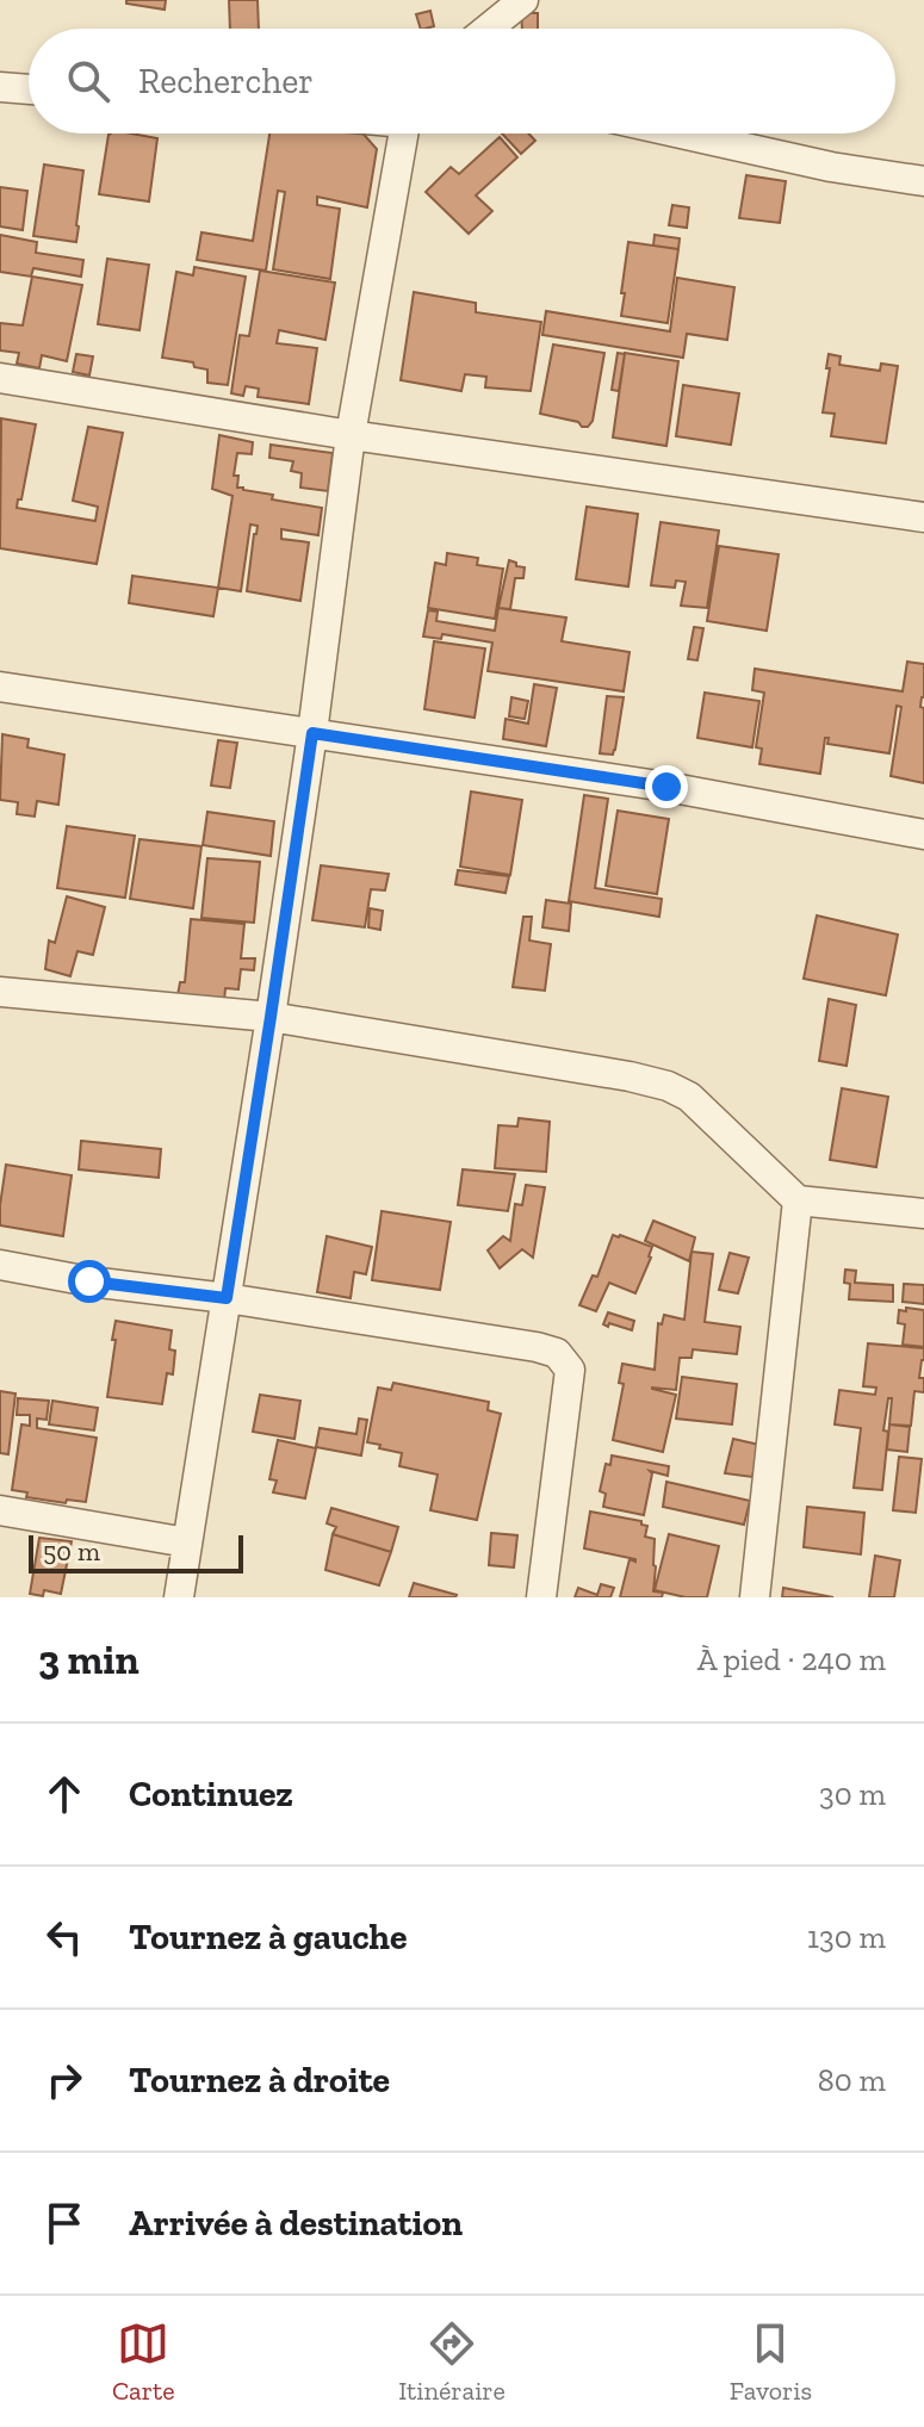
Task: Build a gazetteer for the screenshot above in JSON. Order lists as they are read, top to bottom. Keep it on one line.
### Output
{"scale_bar":"50 m","page":{"search":"Rechercher","scale":"50 m","heading":["3 min","À pied · 240 m"],"list":[["Continuez","30 m"],["Tournez à gauche","130 m"],["Tournez à droite","80 m"],"Arrivée à destination"],"nav":["Carte","Itinéraire","Favoris"]}}
